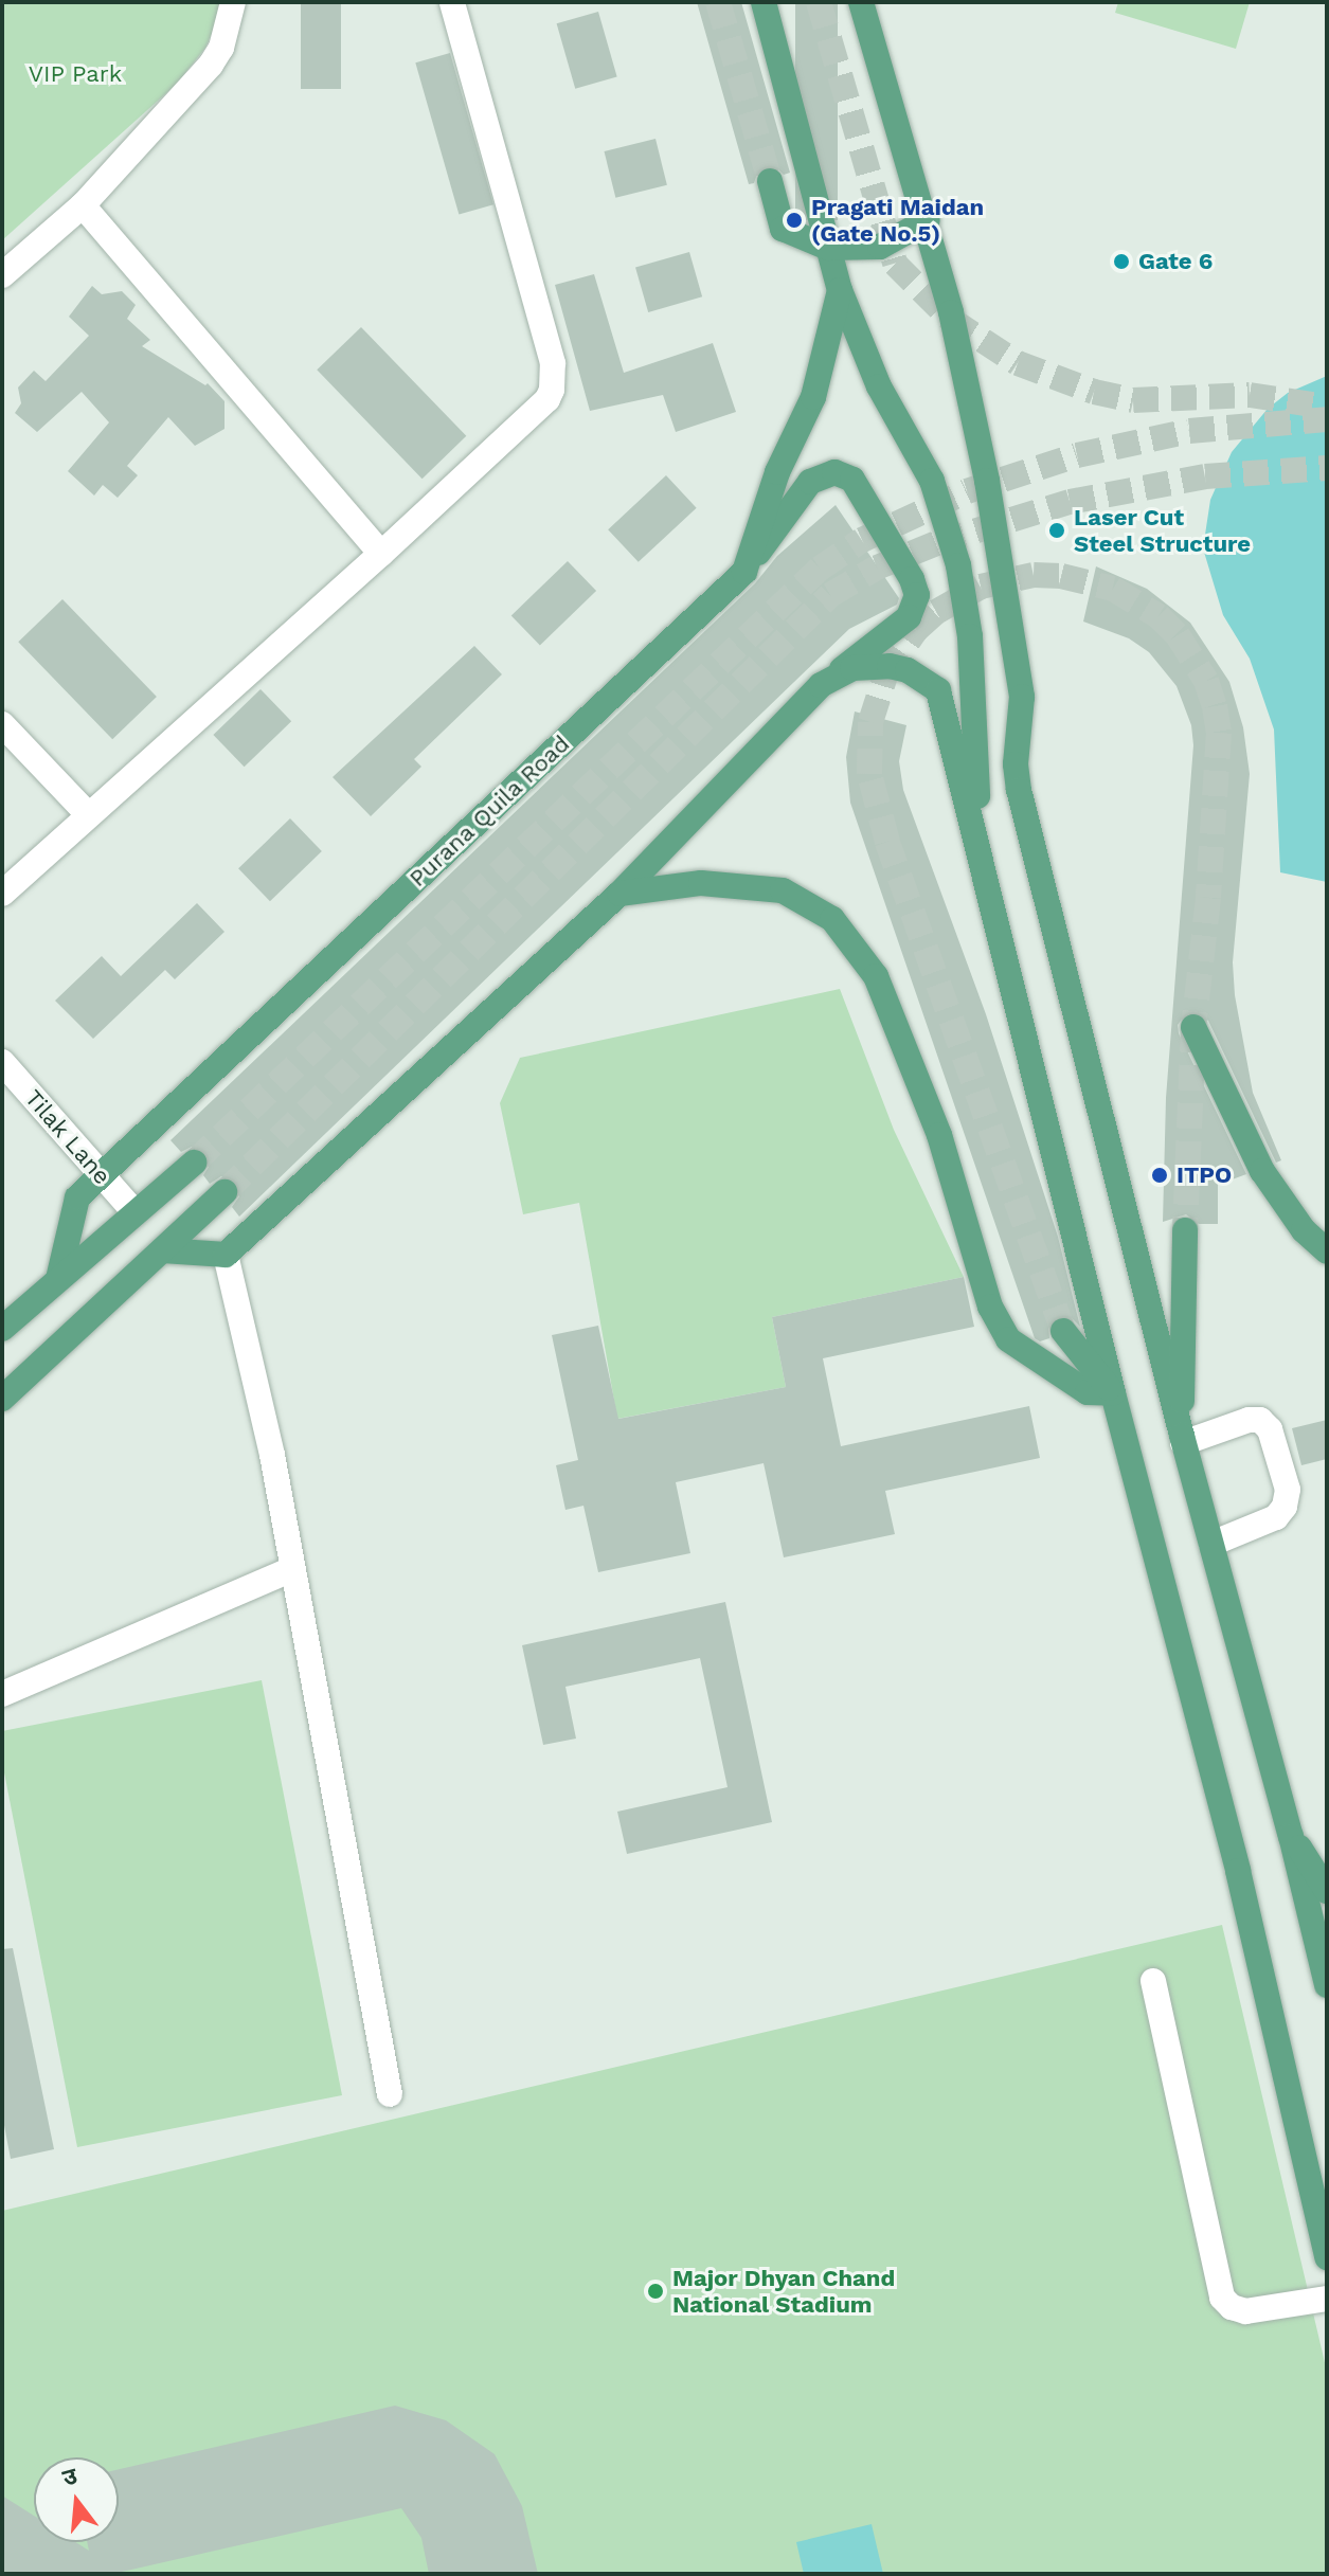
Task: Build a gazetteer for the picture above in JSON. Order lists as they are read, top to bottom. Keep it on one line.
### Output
{"streets":{"main road":["Purana Quila Road"],"street":["Tilak Lane"]},"crossings":[["Purana Quila Road","Tilak Lane"]],"parks":["VIP Park"],"places":["Pragati Maidan (Gate No.5)","Gate 6","Laser Cut Steel Structure","ITPO","Major Dhyan Chand National Stadium"],"north":"top"}
